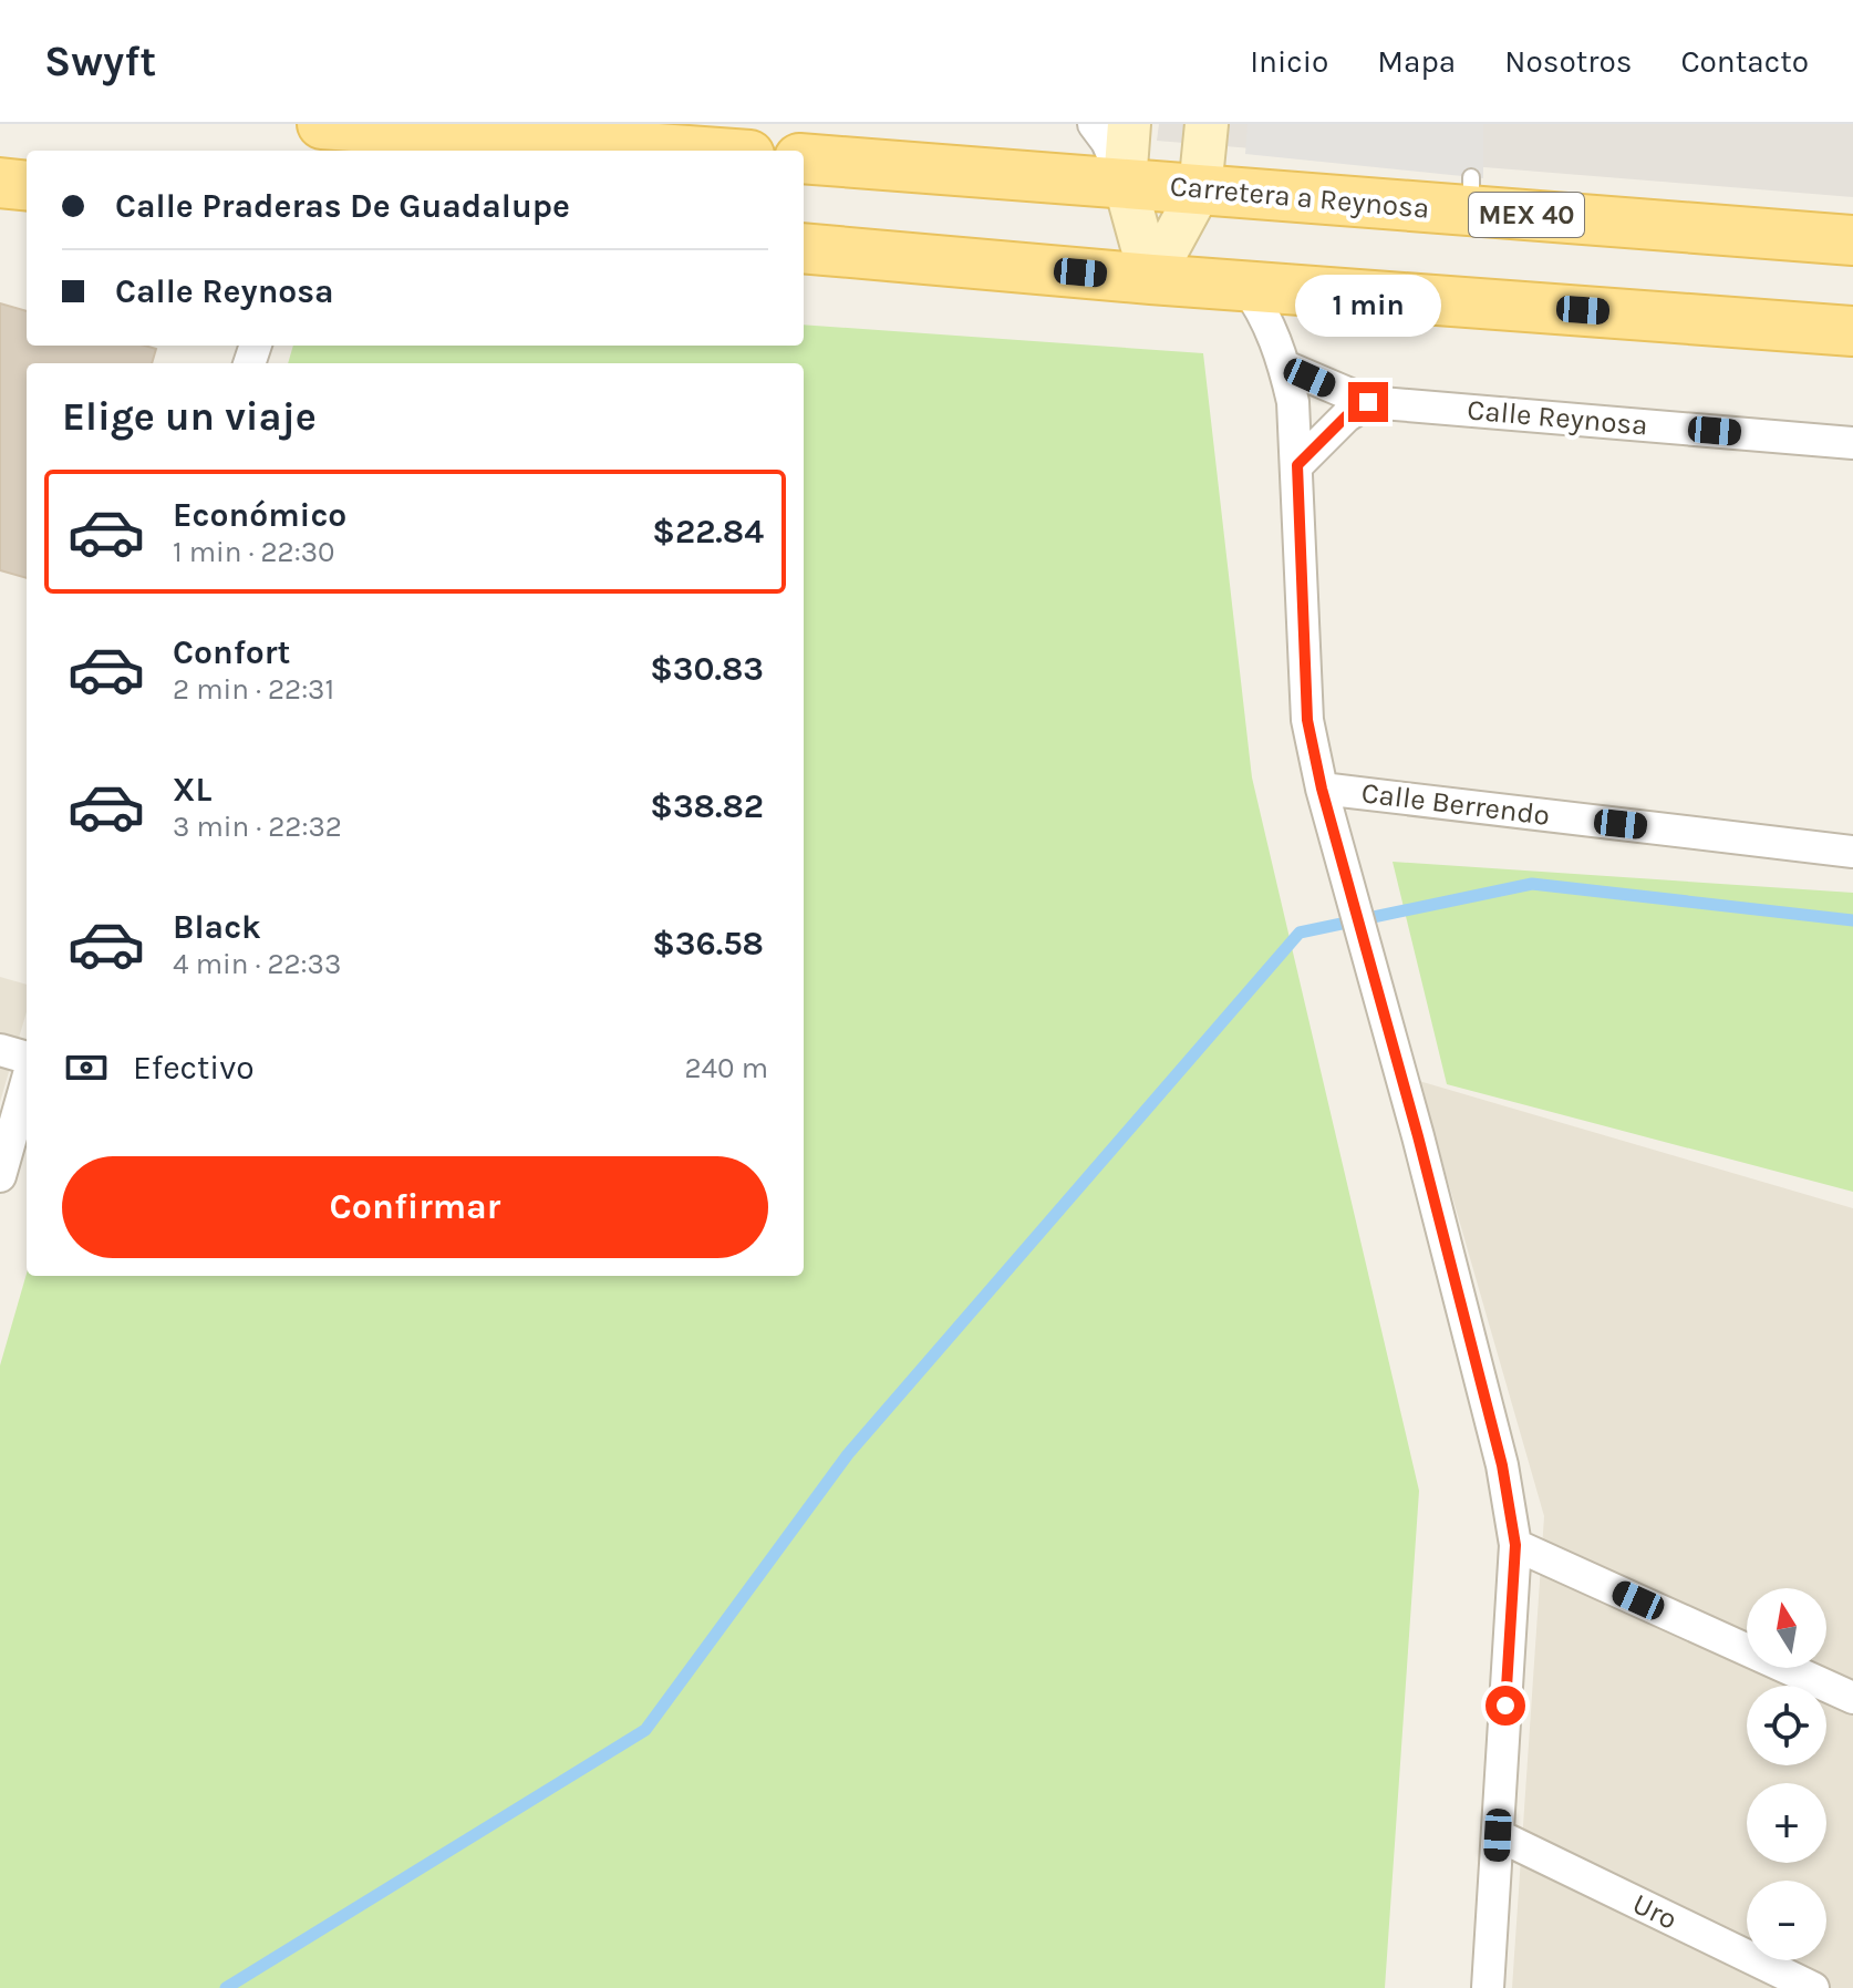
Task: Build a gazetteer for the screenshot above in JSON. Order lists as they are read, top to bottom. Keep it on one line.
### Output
{"streets":{"main road":["Carretera a Reynosa","MEX 40"],"street":["Calle Reynosa","Calle Berrendo","Uro"]},"north":"top","page":{"header":"Swyft","nav":["Inicio","Mapa","Nosotros","Contacto"],"banner":["Calle Praderas De Guadalupe","Calle Reynosa"],"bubble":"1 min","heading":"Elige un viaje","list":[{"name":"Económico","note":"1 min · 22:30","value":"$22.84"},{"name":"Confort","note":"2 min · 22:31","value":"$30.83"},{"name":"XL","note":"3 min · 22:32","value":"$38.82"},{"name":"Black","note":"4 min · 22:33","value":"$36.58"}],"pay":["Efectivo","240 m"],"buttons":"Confirmar","map_buttons":["+","−"]}}
